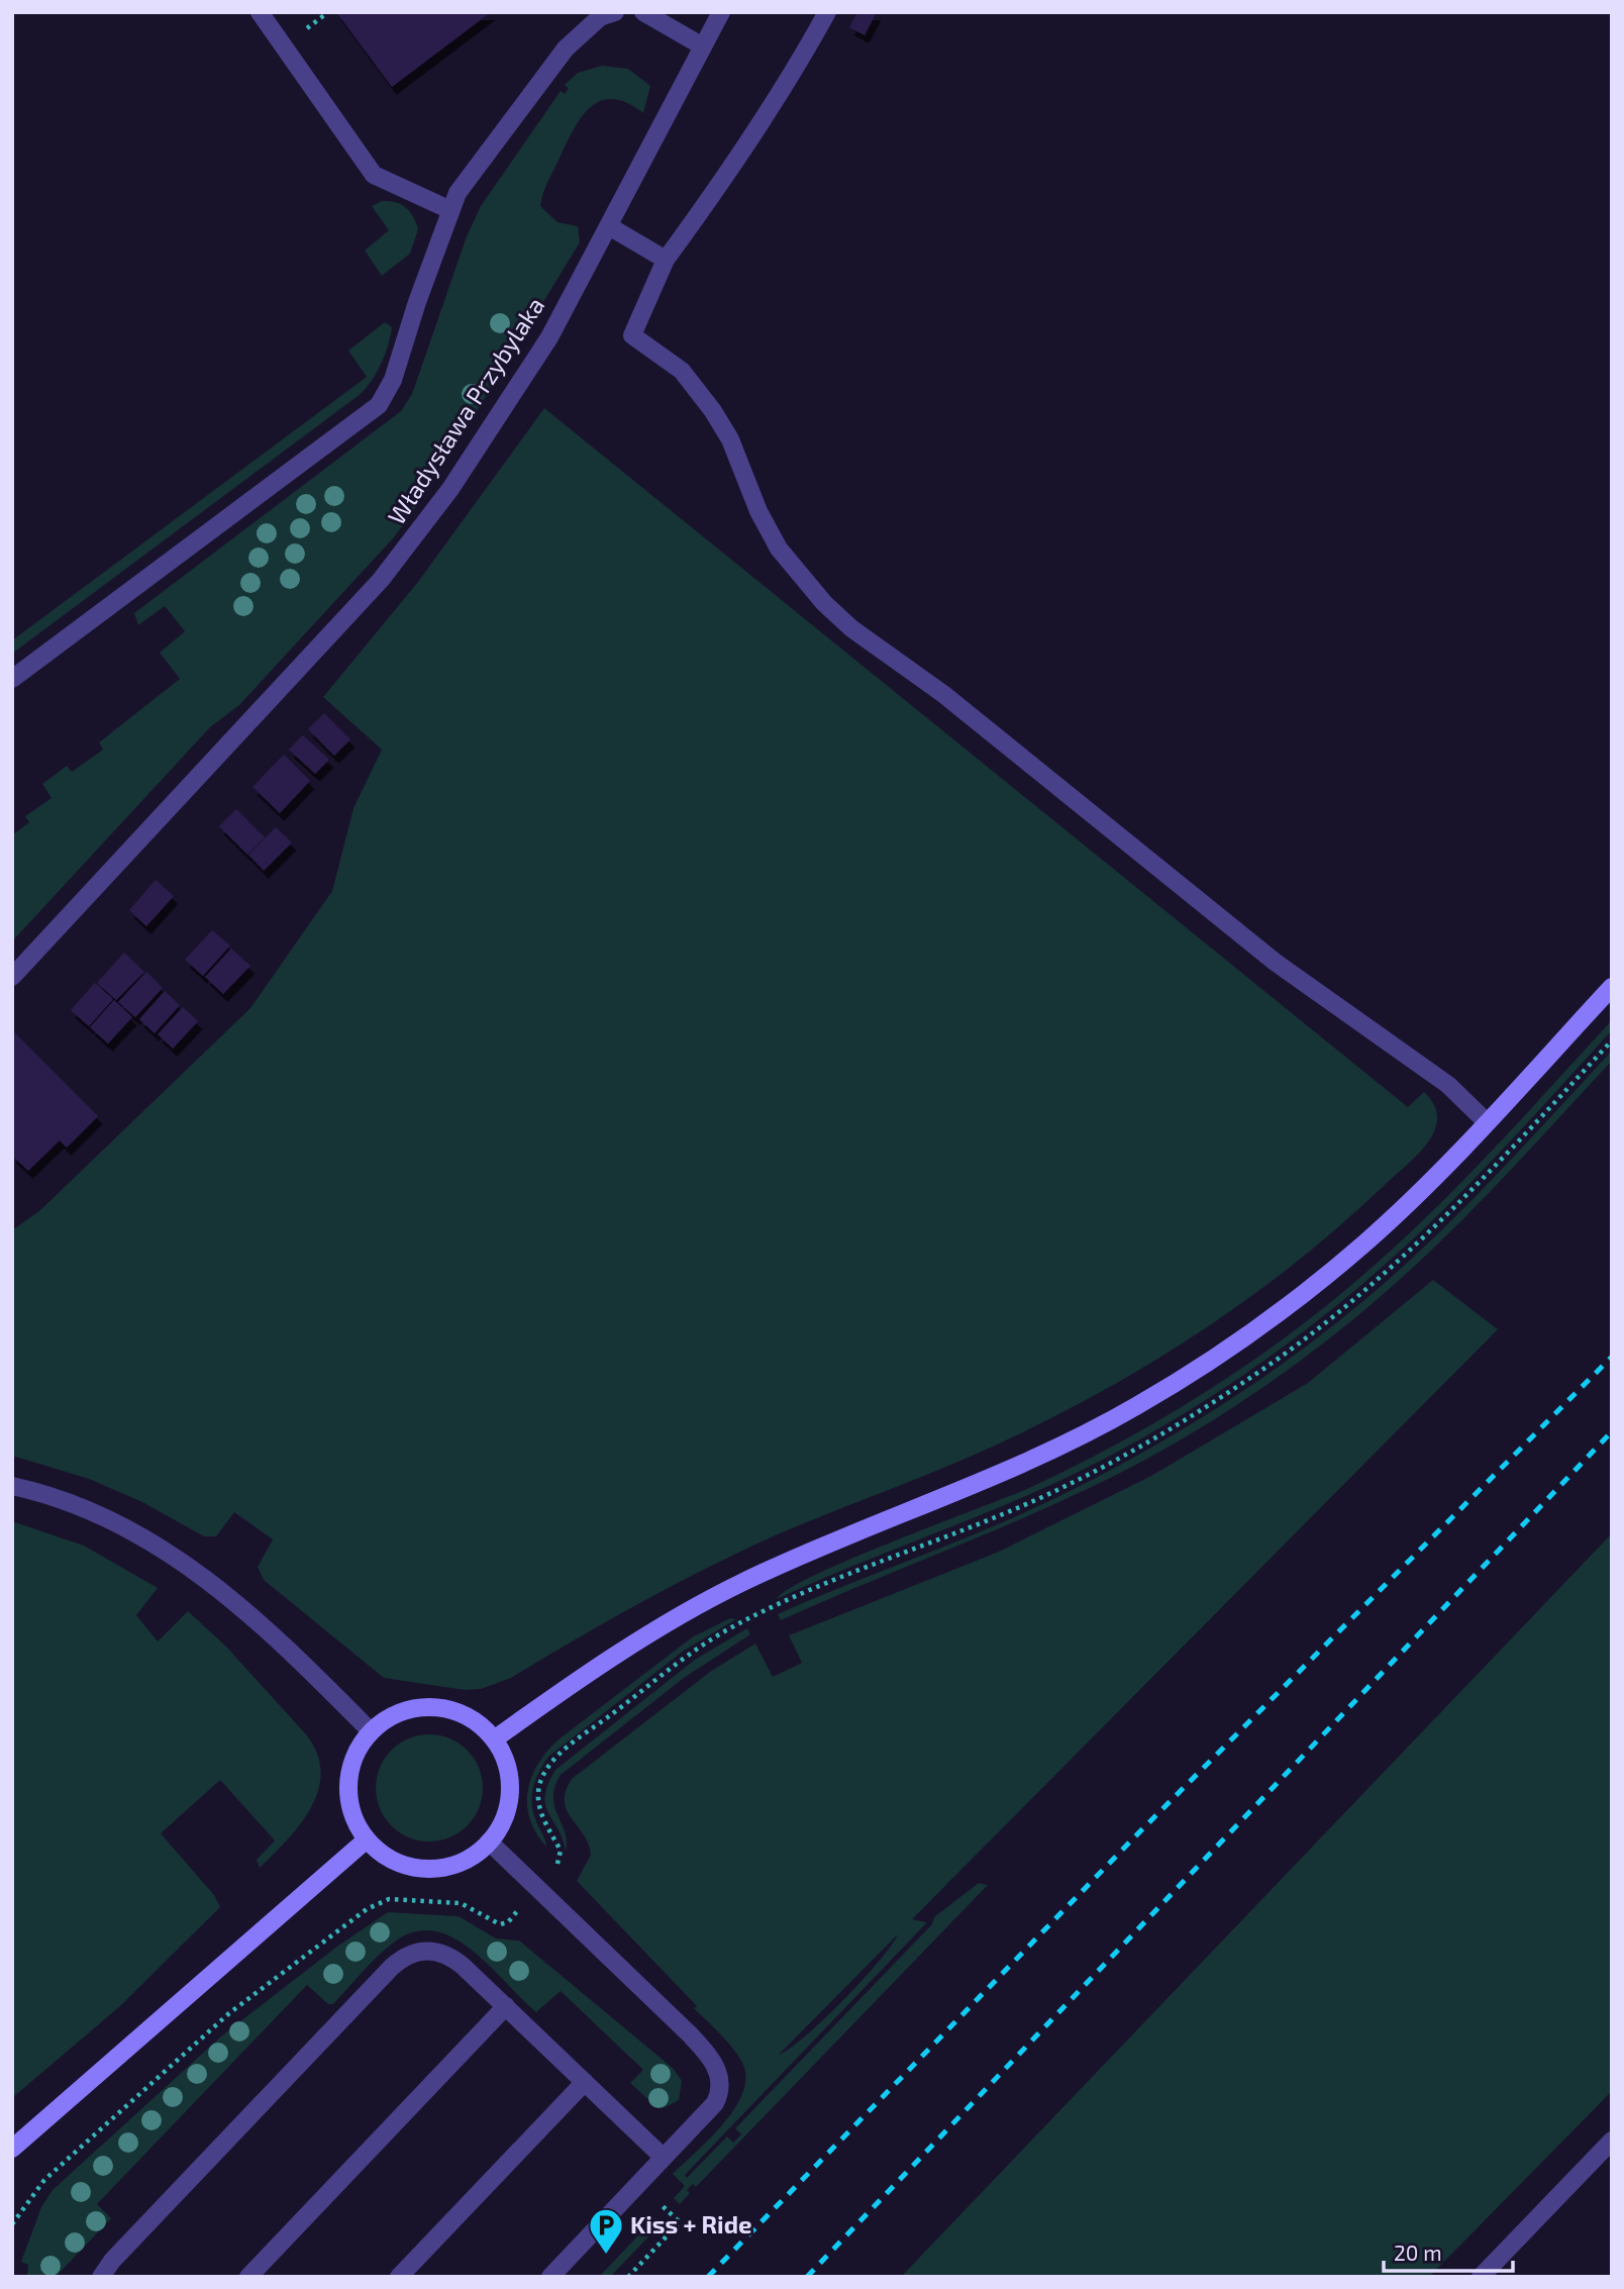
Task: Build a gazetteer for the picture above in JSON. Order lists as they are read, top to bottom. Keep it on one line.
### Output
{"streets":{"street":["Władysława Przybylaka"]},"places":{"parking":["Kiss + Ride"]},"scale_bar":"20 m"}
